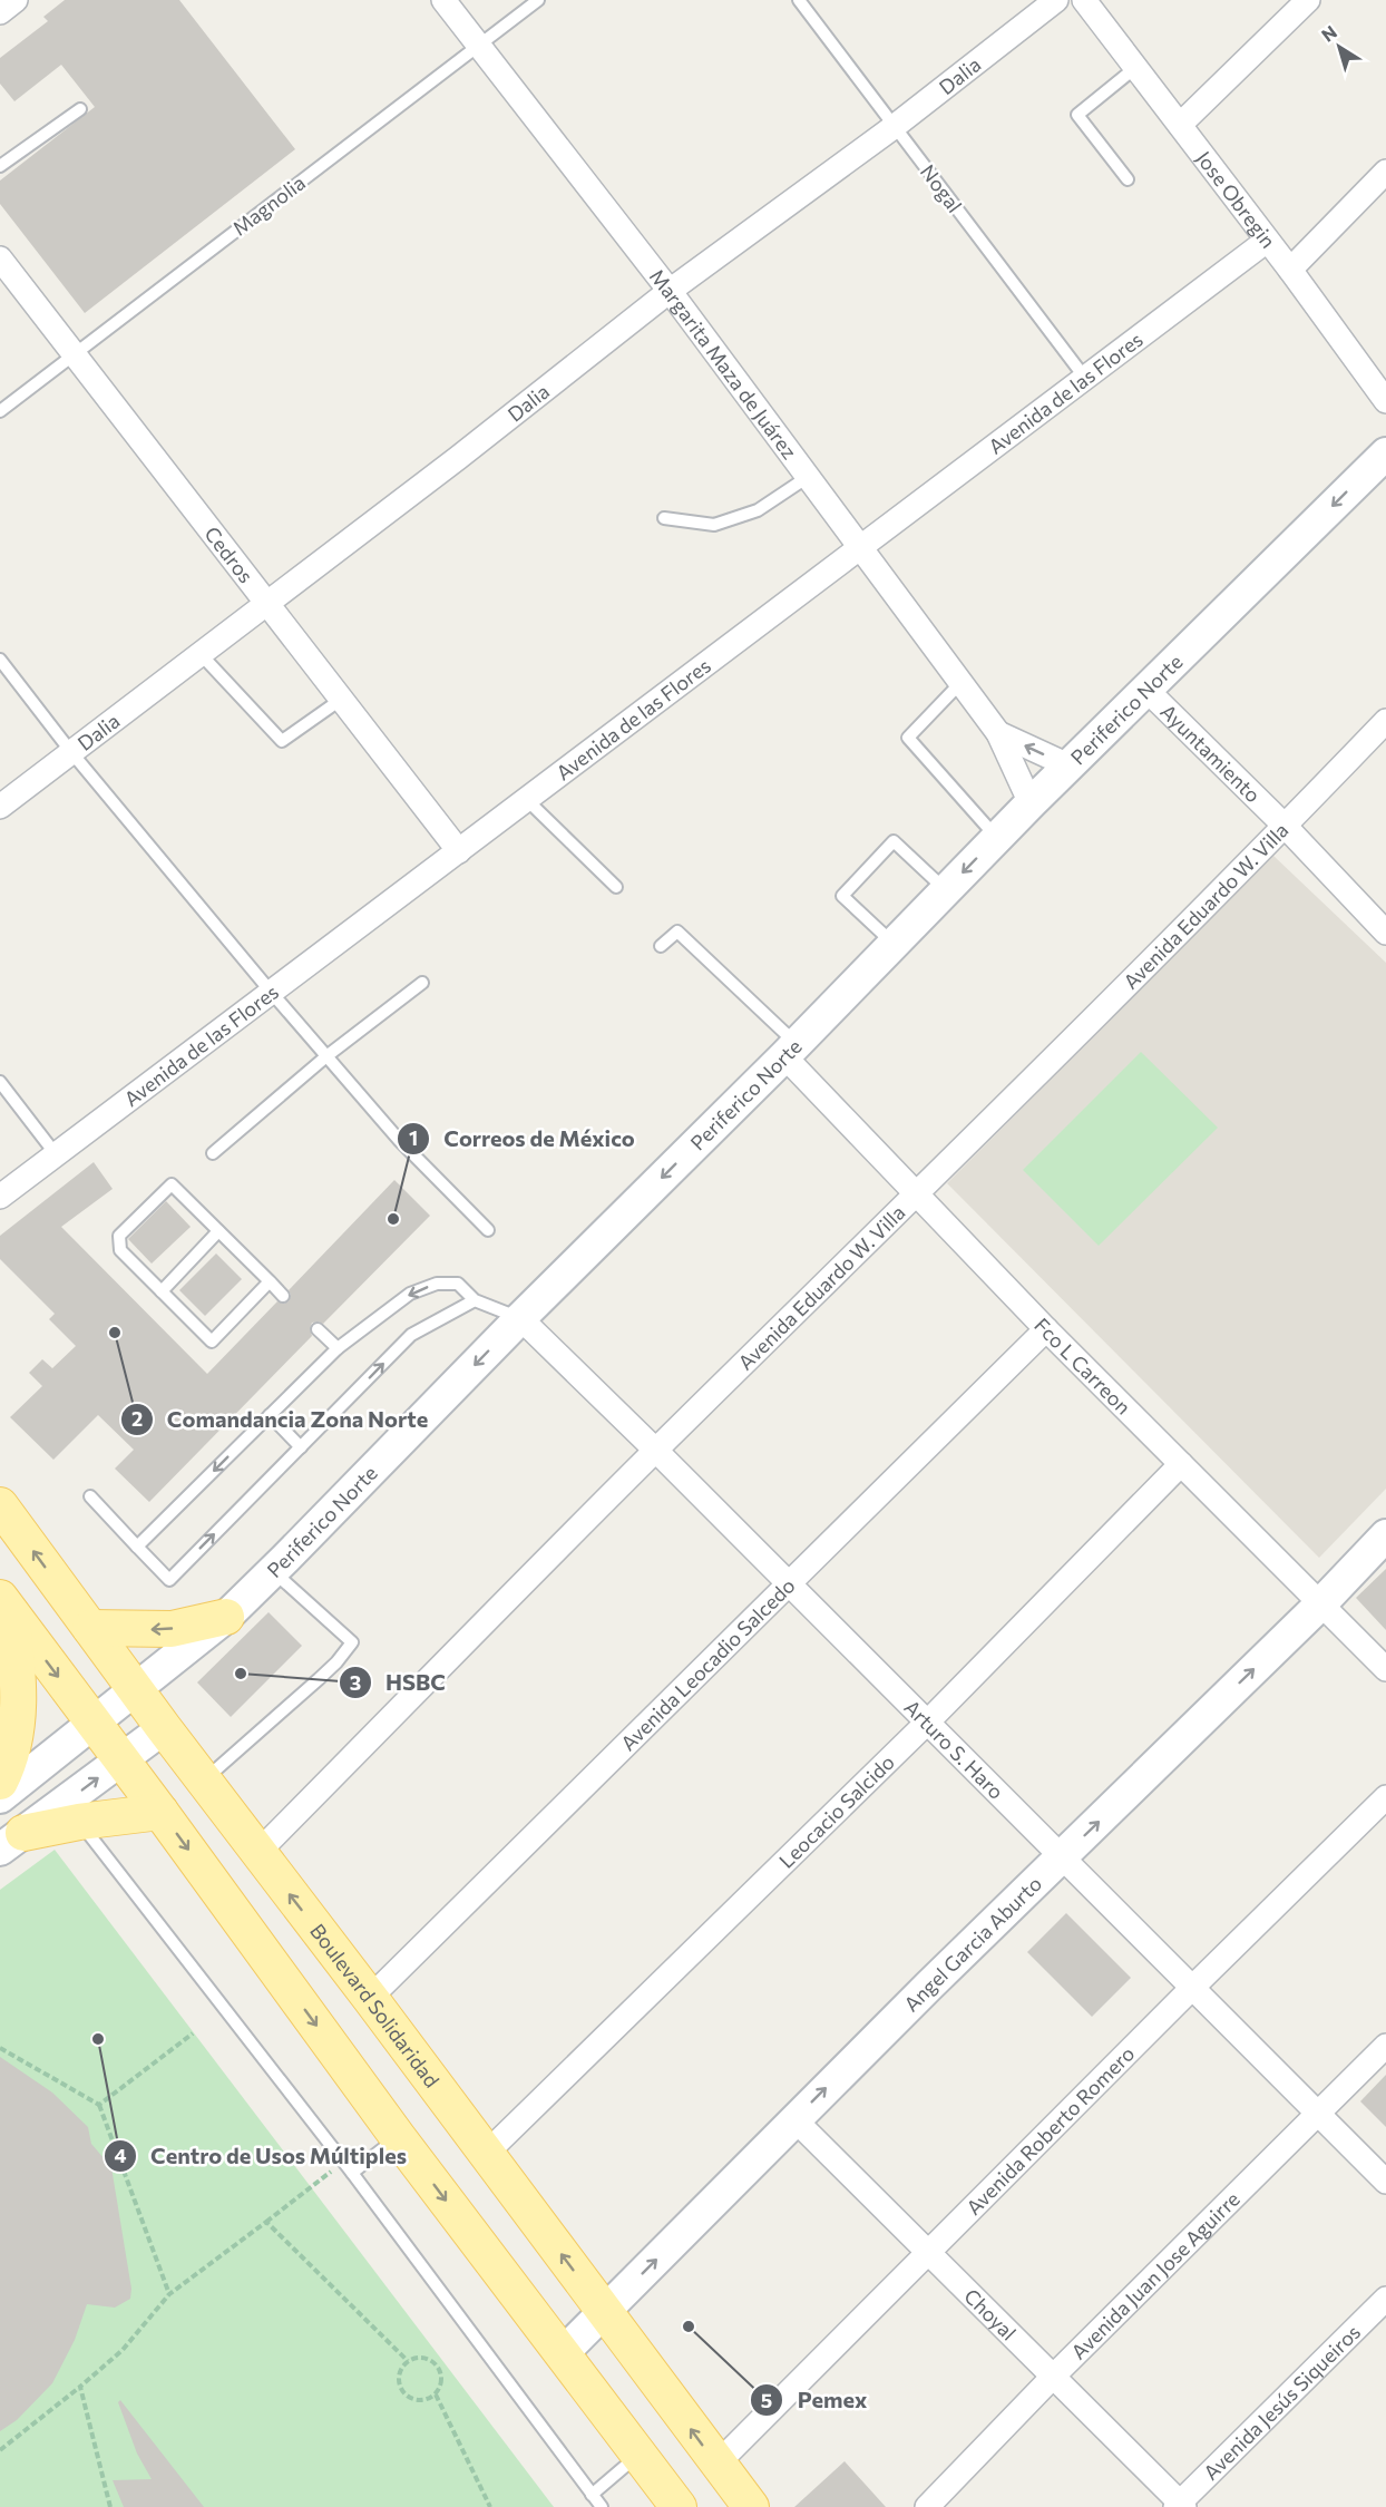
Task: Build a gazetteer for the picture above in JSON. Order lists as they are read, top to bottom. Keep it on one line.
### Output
{"streets":{"main road":["Boulevard Solidaridad"],"street":["Dalia","Jose Obregin","Margarita Maza de Juárez","Avenida de las Flores","Cedros","Periferico Norte","Ayuntamiento","Avenida Eduardo W. Villa","Fco L Carreon","Avenida Leocadio Salcedo","Arturo S. Haro","Leocacio Salcido","Angel Garcia Aburto","Avenida Roberto Romero","Avenida Juan Jose Aguirre","Choyal","Avenida Jesús Siqueiros"],"lane":["Nogal","Magnolia"]},"crossings":[["Dalia","Nogal"],["Dalia","Margarita Maza de Juárez"],["Dalia","Cedros"],["Nogal","Avenida de las Flores"],["Jose Obregin","Avenida de las Flores"],["Magnolia","Margarita Maza de Juárez"],["Magnolia","Cedros"],["Margarita Maza de Juárez","Avenida de las Flores"],["Margarita Maza de Juárez","Periferico Norte"],["Avenida de las Flores","Cedros"],["Periferico Norte","Ayuntamiento"],["Periferico Norte","Fco L Carreon"],["Periferico Norte","Arturo S. Haro"],["Periferico Norte","Boulevard Solidaridad"],["Ayuntamiento","Avenida Eduardo W. Villa"],["Avenida Eduardo W. Villa","Fco L Carreon"],["Avenida Eduardo W. Villa","Arturo S. Haro"],["Avenida Eduardo W. Villa","Boulevard Solidaridad"],["Fco L Carreon","Avenida Leocadio Salcedo"],["Fco L Carreon","Leocacio Salcido"],["Fco L Carreon","Angel Garcia Aburto"],["Avenida Leocadio Salcedo","Arturo S. Haro"],["Avenida Leocadio Salcedo","Boulevard Solidaridad"],["Arturo S. Haro","Leocacio Salcido"],["Arturo S. Haro","Angel Garcia Aburto"],["Arturo S. Haro","Avenida Roberto Romero"],["Arturo S. Haro","Avenida Juan Jose Aguirre"],["Leocacio Salcido","Boulevard Solidaridad"],["Angel Garcia Aburto","Boulevard Solidaridad"],["Angel Garcia Aburto","Choyal"],["Boulevard Solidaridad","Avenida Roberto Romero"],["Avenida Roberto Romero","Choyal"],["Avenida Juan Jose Aguirre","Choyal"],["Choyal","Avenida Jesús Siqueiros"]],"one_way":["Periferico Norte","Angel Garcia Aburto"],"places":["Correos de México","Comandancia Zona Norte","HSBC","Centro de Usos Múltiples","Pemex"],"north":"top left"}
